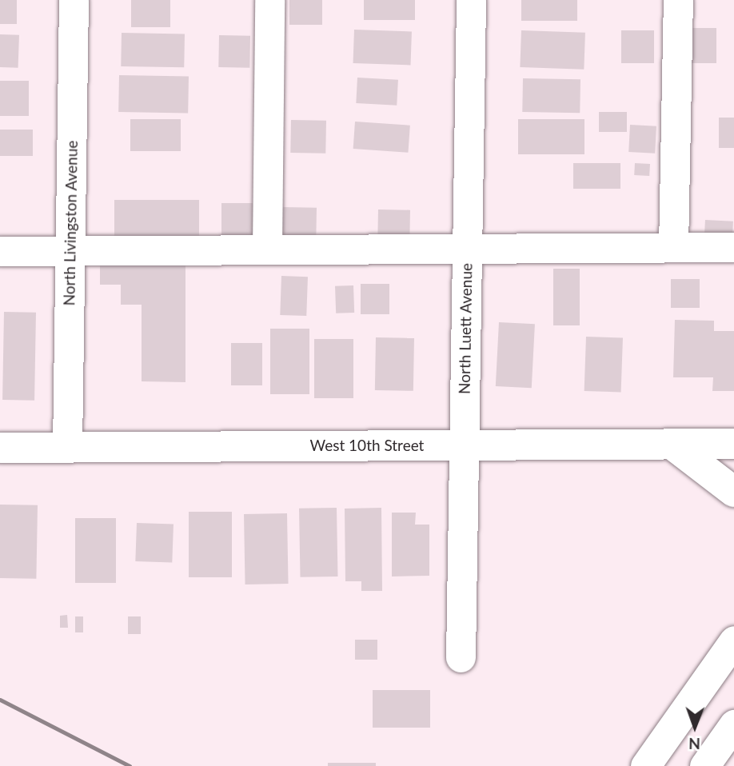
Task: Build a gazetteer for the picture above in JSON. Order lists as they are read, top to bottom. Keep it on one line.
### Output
{"streets":{"main road":["West 10th Street"],"street":["North Livingston Avenue","North Luett Avenue"]},"crossings":[["North Livingston Avenue","West 10th Street"],["North Luett Avenue","West 10th Street"]],"north":"bottom"}
